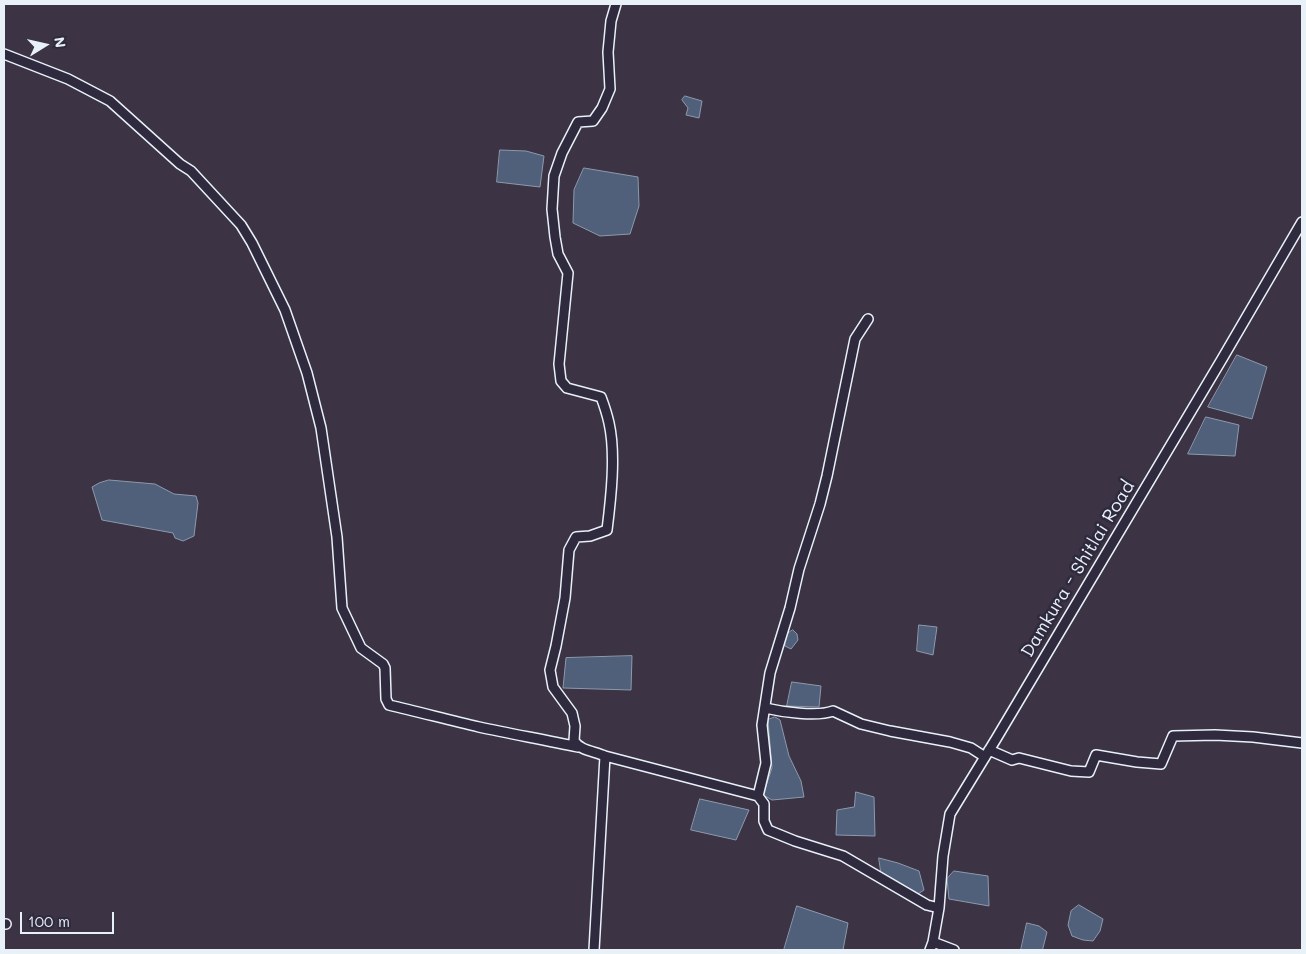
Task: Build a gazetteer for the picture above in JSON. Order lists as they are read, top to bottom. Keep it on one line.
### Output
{"streets":{"street":["Damkura - Shitlai Road"]},"scale_bar":"100 m","north":"right"}
